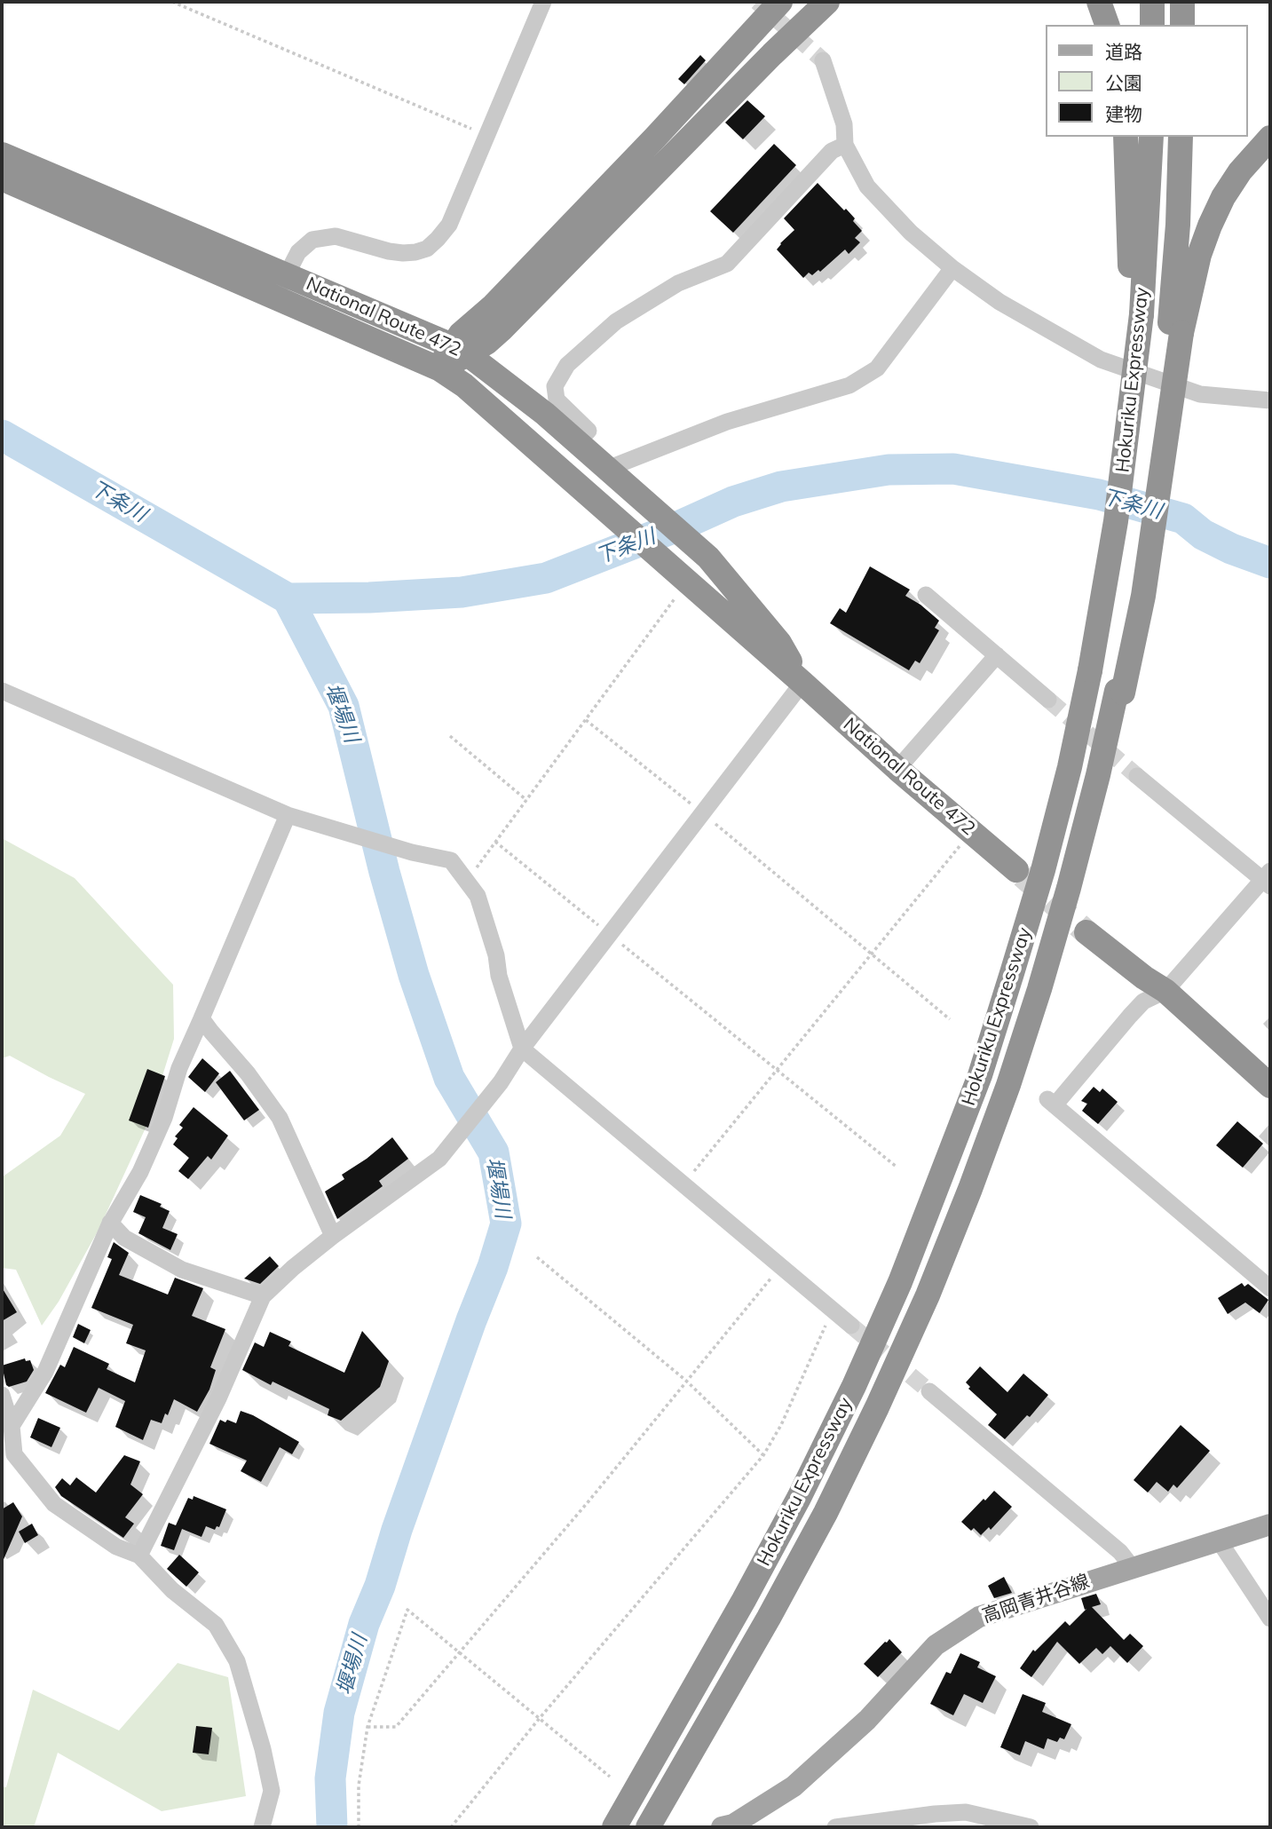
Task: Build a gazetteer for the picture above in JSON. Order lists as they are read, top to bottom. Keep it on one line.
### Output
{"streets":{"highway":["National Route 472","Hokuriku Expressway"],"main road":["高岡青井谷線"]},"water":["下条川","堰場川"],"legend":["道路","公園","建物"]}
